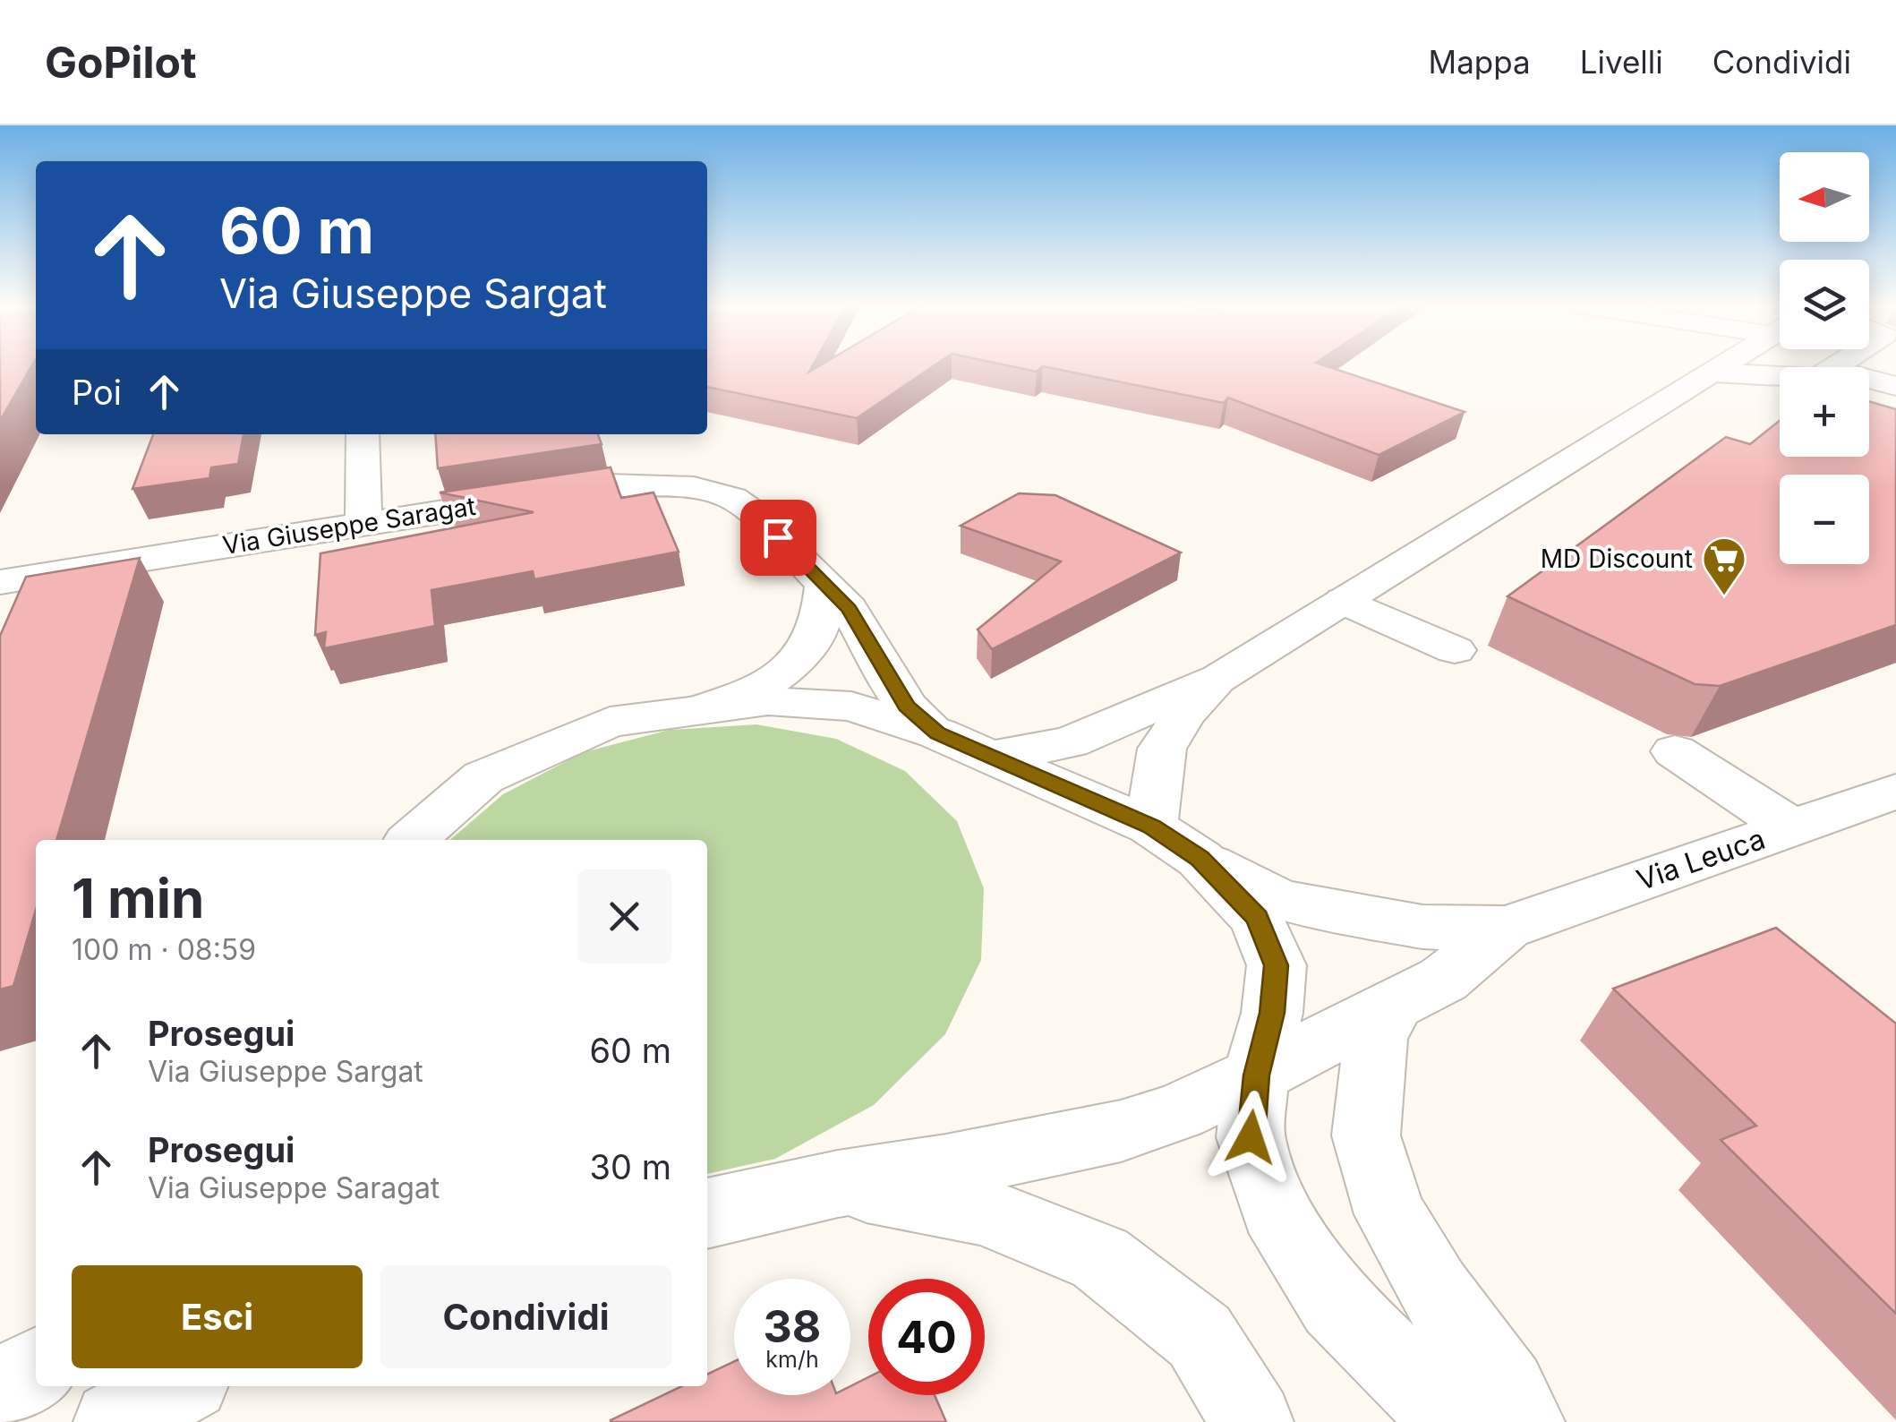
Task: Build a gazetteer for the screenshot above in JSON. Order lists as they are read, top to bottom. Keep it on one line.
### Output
{"streets":{"street":["Via Giuseppe Saragat","Via Leuca"]},"places":{"supermarket":["MD Discount"]},"north":"left","page":{"header":"GoPilot","nav":["Mappa","Livelli","Condividi"],"map_buttons":["+","−"],"turn":["60 m","Via Giuseppe Sargat"],"then":"Poi","heading":["1 min","100 m · 08:59"],"list":[{"name":"Prosegui","note":"Via Giuseppe Sargat","value":"60 m"},{"name":"Prosegui","note":"Via Giuseppe Saragat","value":"30 m"}],"buttons":["Esci","Condividi"],"speed":"38 km/h","limit":"40"}}
